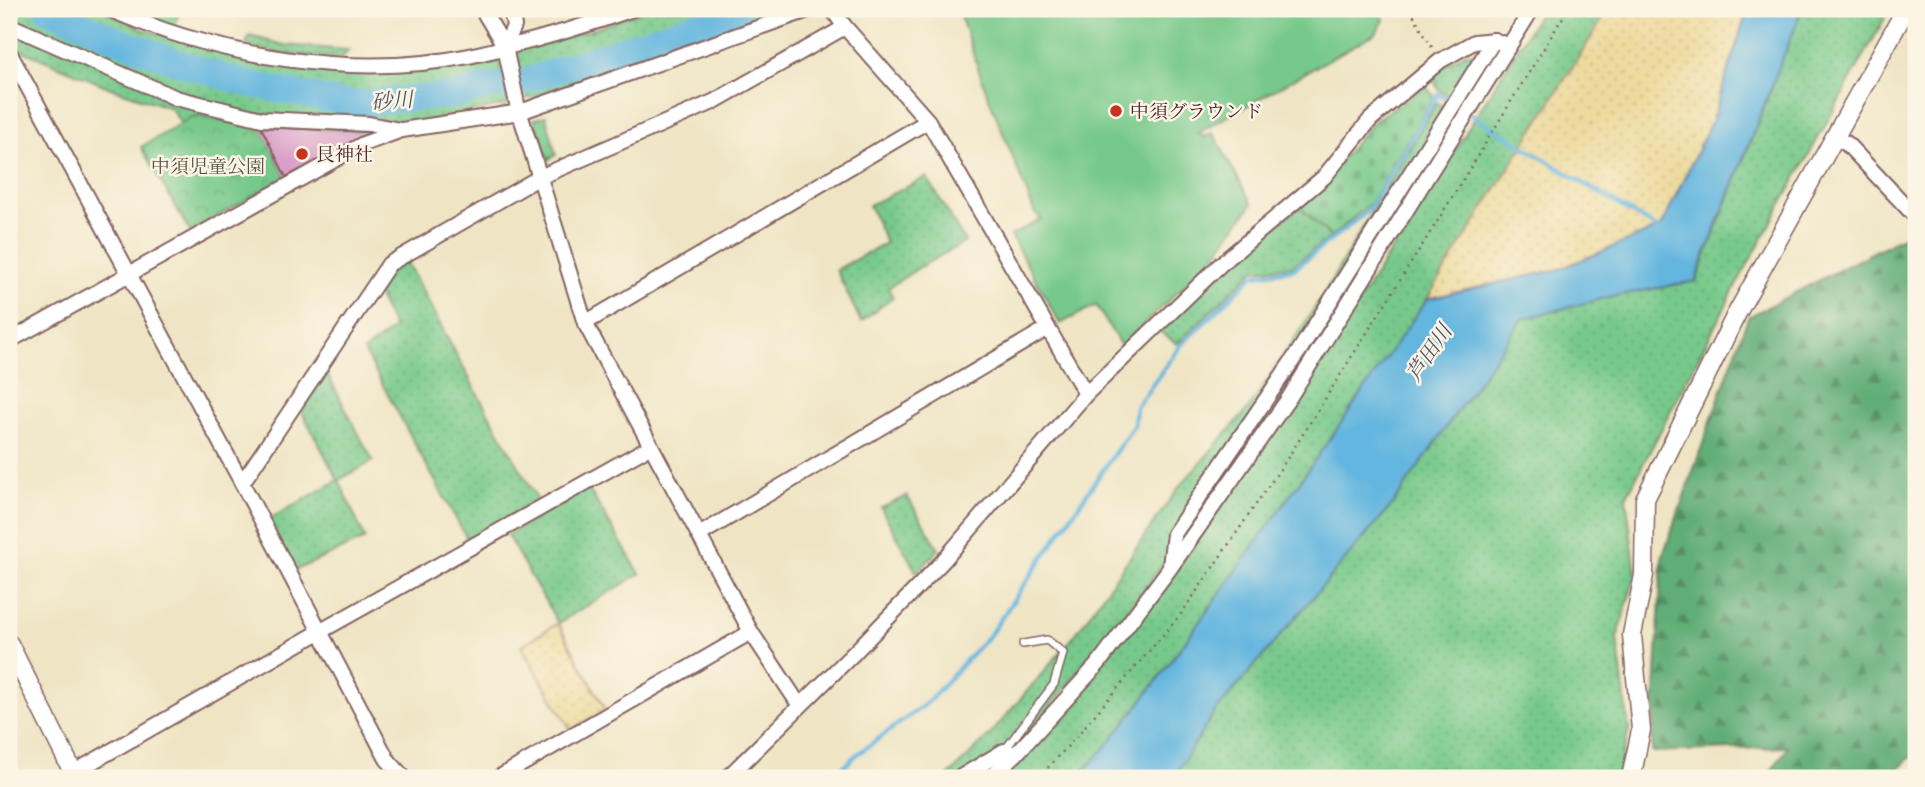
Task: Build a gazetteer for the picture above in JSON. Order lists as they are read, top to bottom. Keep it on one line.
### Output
{"water":["砂川","芦田川"],"parks":["中須児童公園"],"places":["中須グラウンド","艮神社"]}
